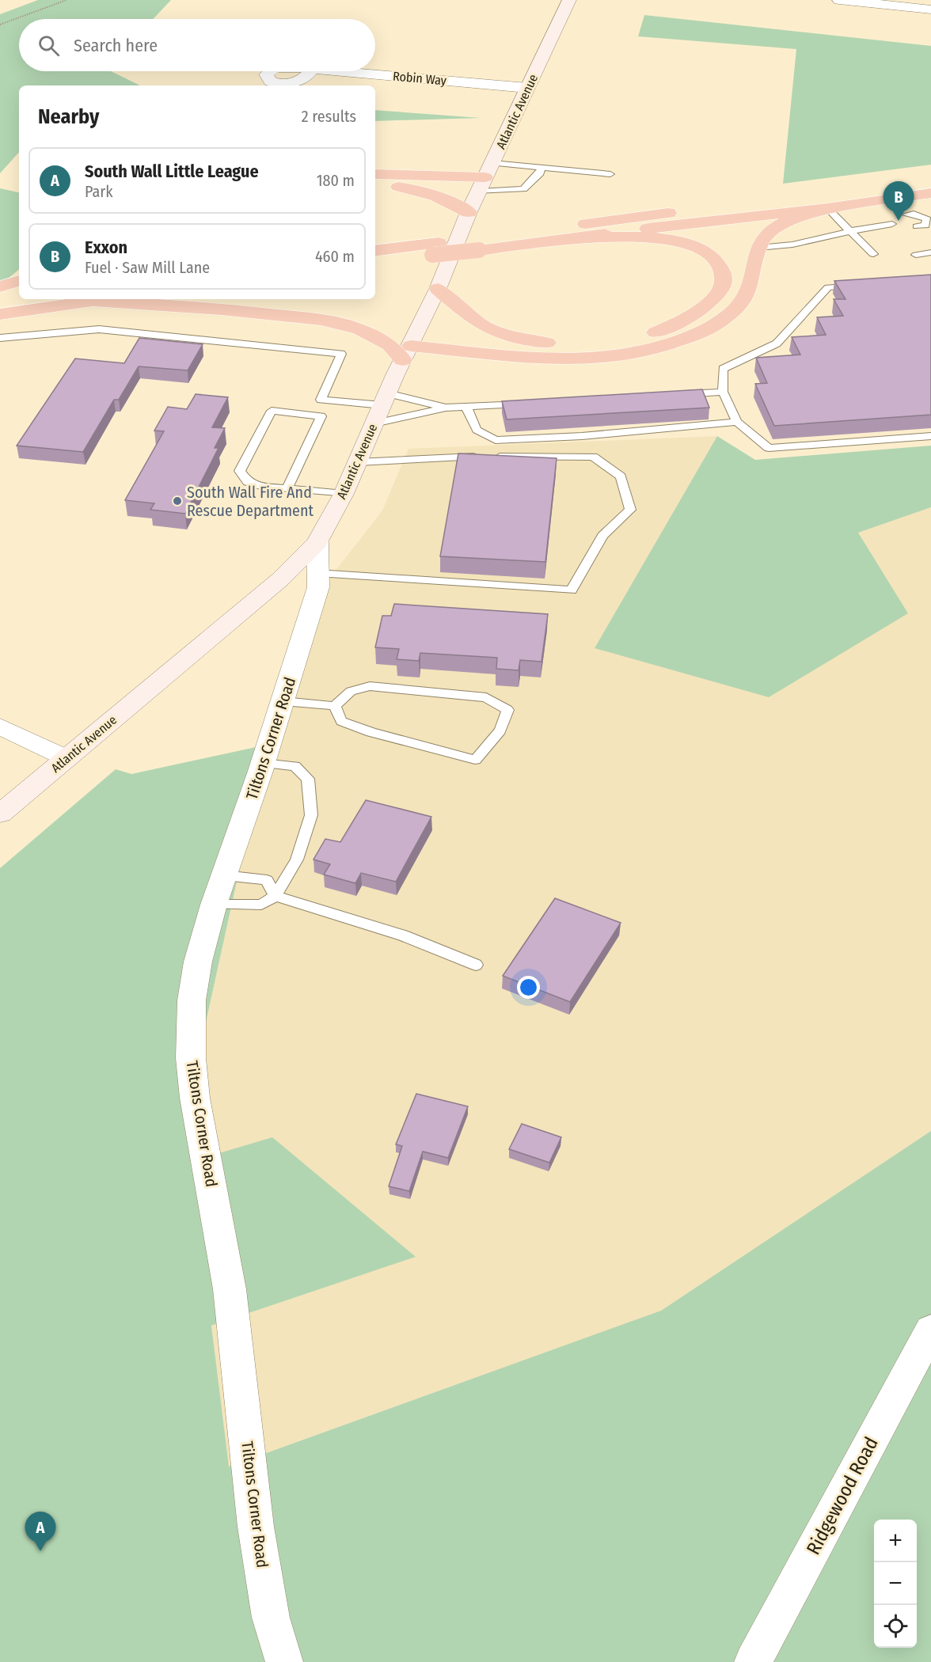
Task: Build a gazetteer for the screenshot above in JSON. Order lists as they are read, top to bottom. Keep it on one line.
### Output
{"streets":{"main road":["Atlantic Avenue"],"street":["Robin Way","Tiltons Corner Road","Ridgewood Road"]},"crossings":[["Robin Way","Atlantic Avenue"],["Atlantic Avenue","Tiltons Corner Road"]],"places":["South Wall Fire And Rescue Department"],"page":{"search":"Search here","heading":["Nearby","2 results"],"list":[{"mark":"A","name":"South Wall Little League","note":"Park","value":"180 m"},{"mark":"B","name":"Exxon","note":"Fuel · Saw Mill Lane","value":"460 m"}],"pins":["B","A"],"map_buttons":["+","−"]}}
